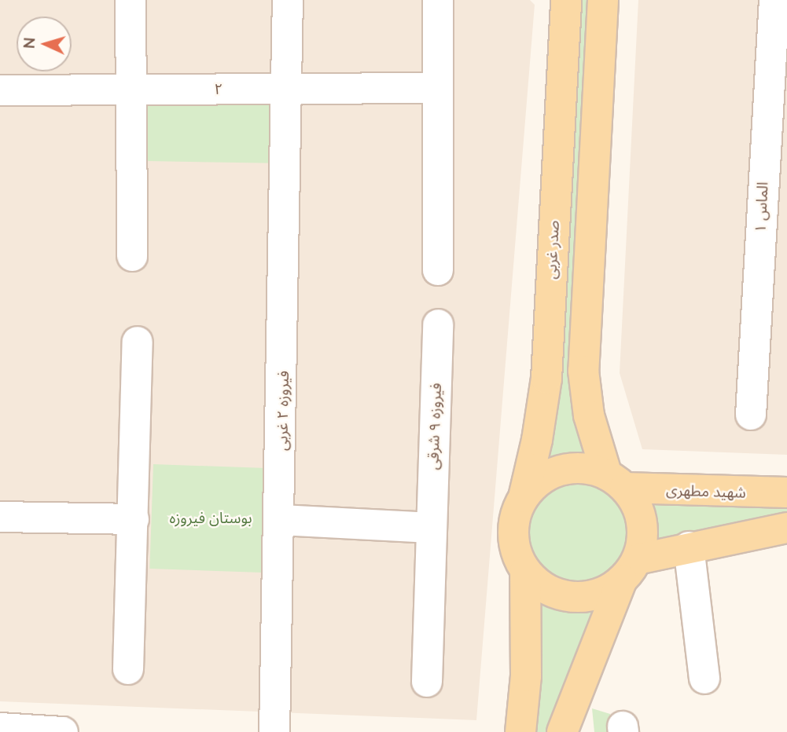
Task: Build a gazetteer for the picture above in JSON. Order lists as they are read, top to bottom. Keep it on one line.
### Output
{"streets":{"main road":["صدر غربی","شهید مطهری"],"street":["۲","الماس ۱","فیروزه ۲ غربی","فیروزه ۹ شرقی"]},"crossings":[["۲","فیروزه ۲ غربی"],["صدر غربی","شهید مطهری"]],"parks":["بوستان فیروزه"],"north":"left"}
